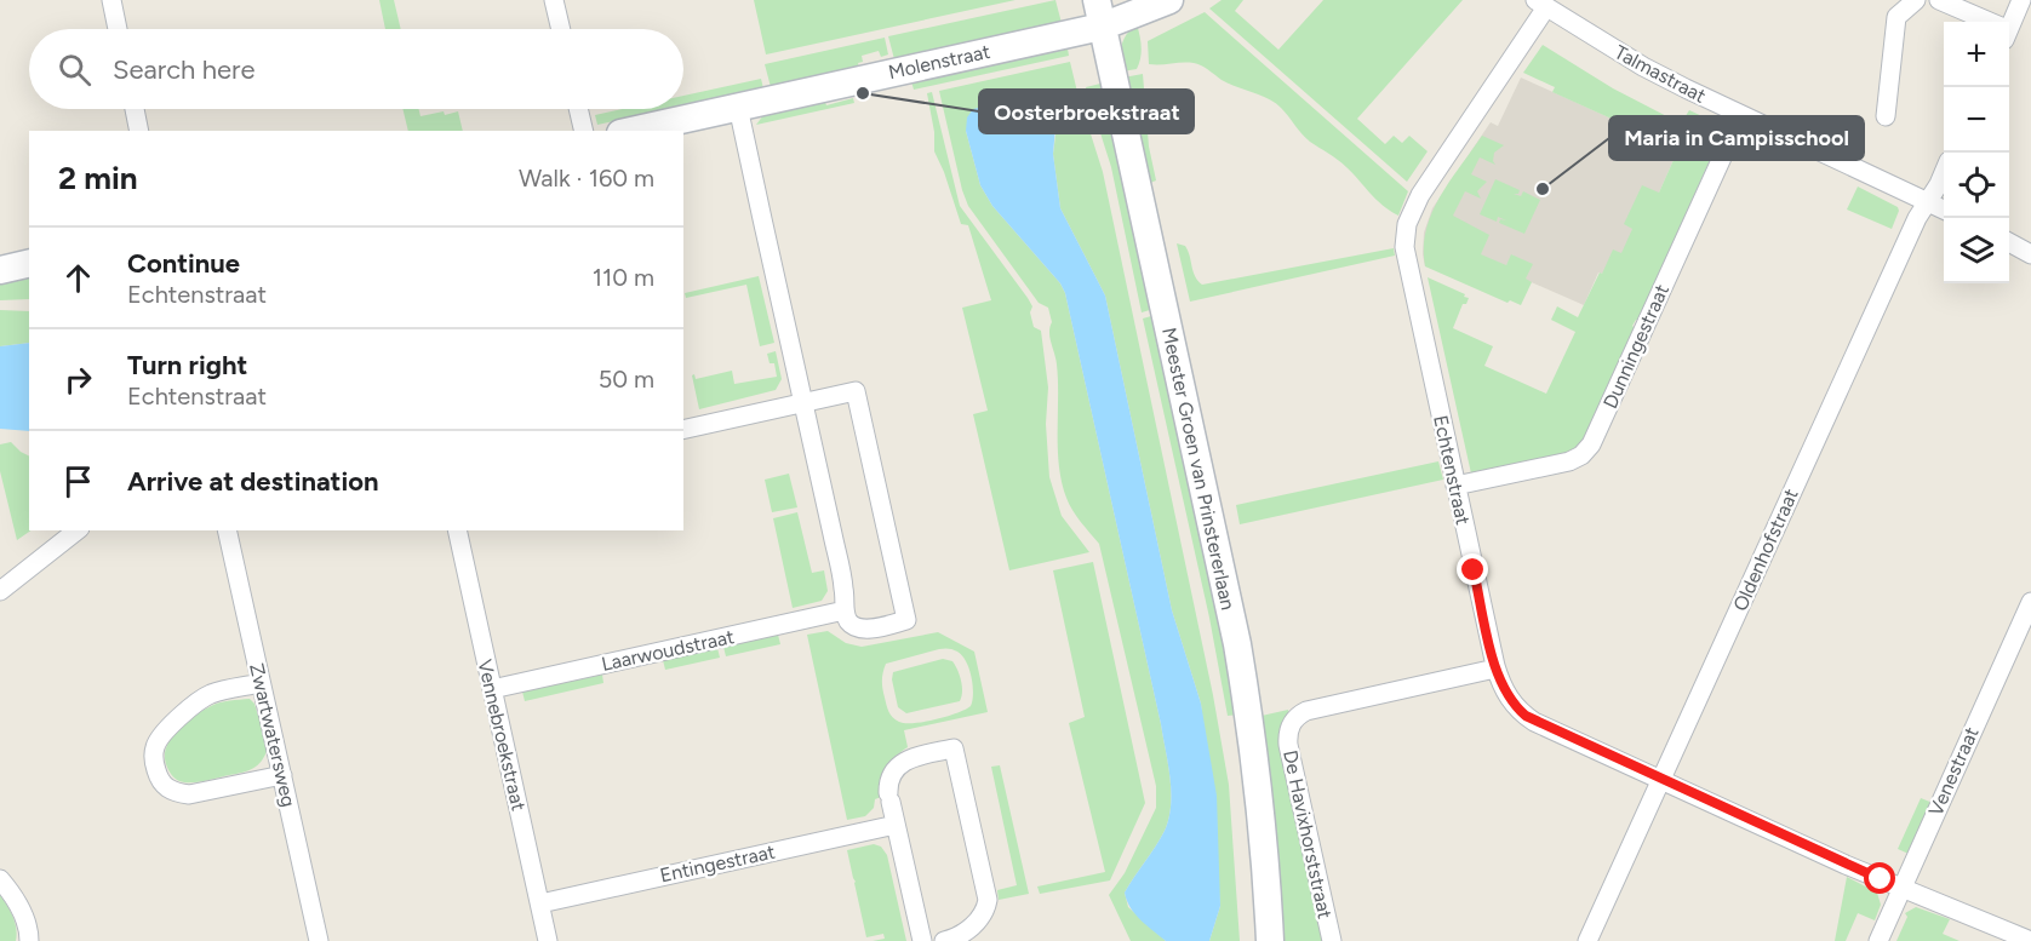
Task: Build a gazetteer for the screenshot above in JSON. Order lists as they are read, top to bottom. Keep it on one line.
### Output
{"streets":{"street":["Molenstraat","Talmastraat","Dunningestraat","Meester Groen van Prinstererlaan","Echtenstraat","Oldenhofstraat","Laarwoudstraat","Zwartwatersweg","Vennebroekstraat","Venestraat","De Havixhorststraat","Entingestraat"]},"crossings":[["Molenstraat","Meester Groen van Prinstererlaan"],["Talmastraat","Dunningestraat"],["Talmastraat","Echtenstraat"],["Talmastraat","Oldenhofstraat"],["Dunningestraat","Echtenstraat"],["Echtenstraat","Oldenhofstraat"],["Echtenstraat","Venestraat"],["Echtenstraat","De Havixhorststraat"],["Laarwoudstraat","Vennebroekstraat"],["Vennebroekstraat","Entingestraat"]],"places":["Oosterbroekstraat","Maria in Campisschool"],"page":{"map_buttons":["+","−"],"search":"Search here","heading":["2 min","Walk · 160 m"],"list":[["Continue","Echtenstraat","110 m"],["Turn right","Echtenstraat","50 m"],"Arrive at destination"]}}
